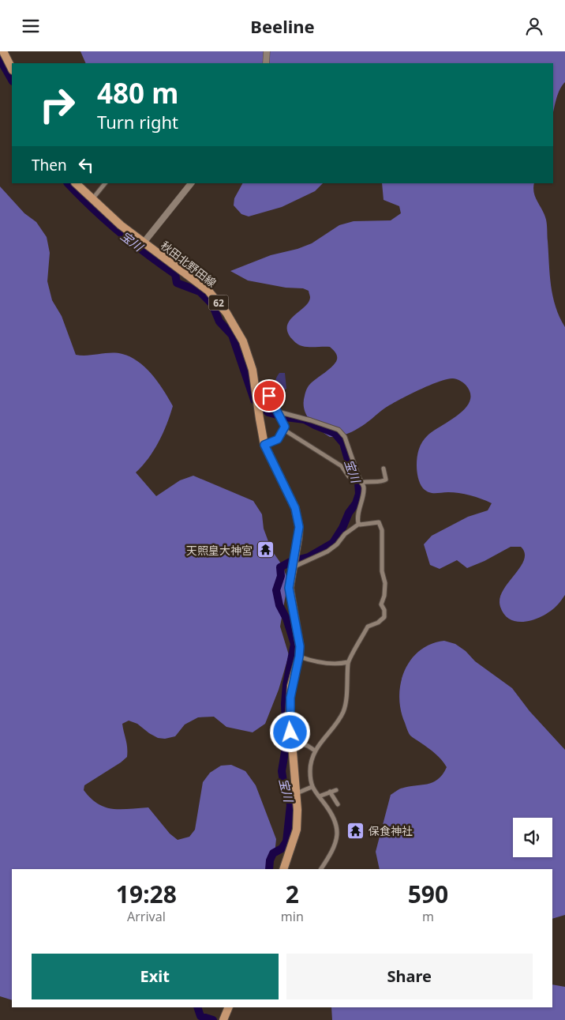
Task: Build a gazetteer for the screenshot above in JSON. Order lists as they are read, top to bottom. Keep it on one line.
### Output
{"streets":{"main road":["秋田北野田線","62"]},"water":["宝川"],"places":{"temple":["天照皇大神宮","保食神社"]},"page":{"header":"Beeline","turn":["480 m","Turn right"],"then":"Then","eta":["19:28","Arrival","2","min","590","m"],"buttons":["Exit","Share"]}}
